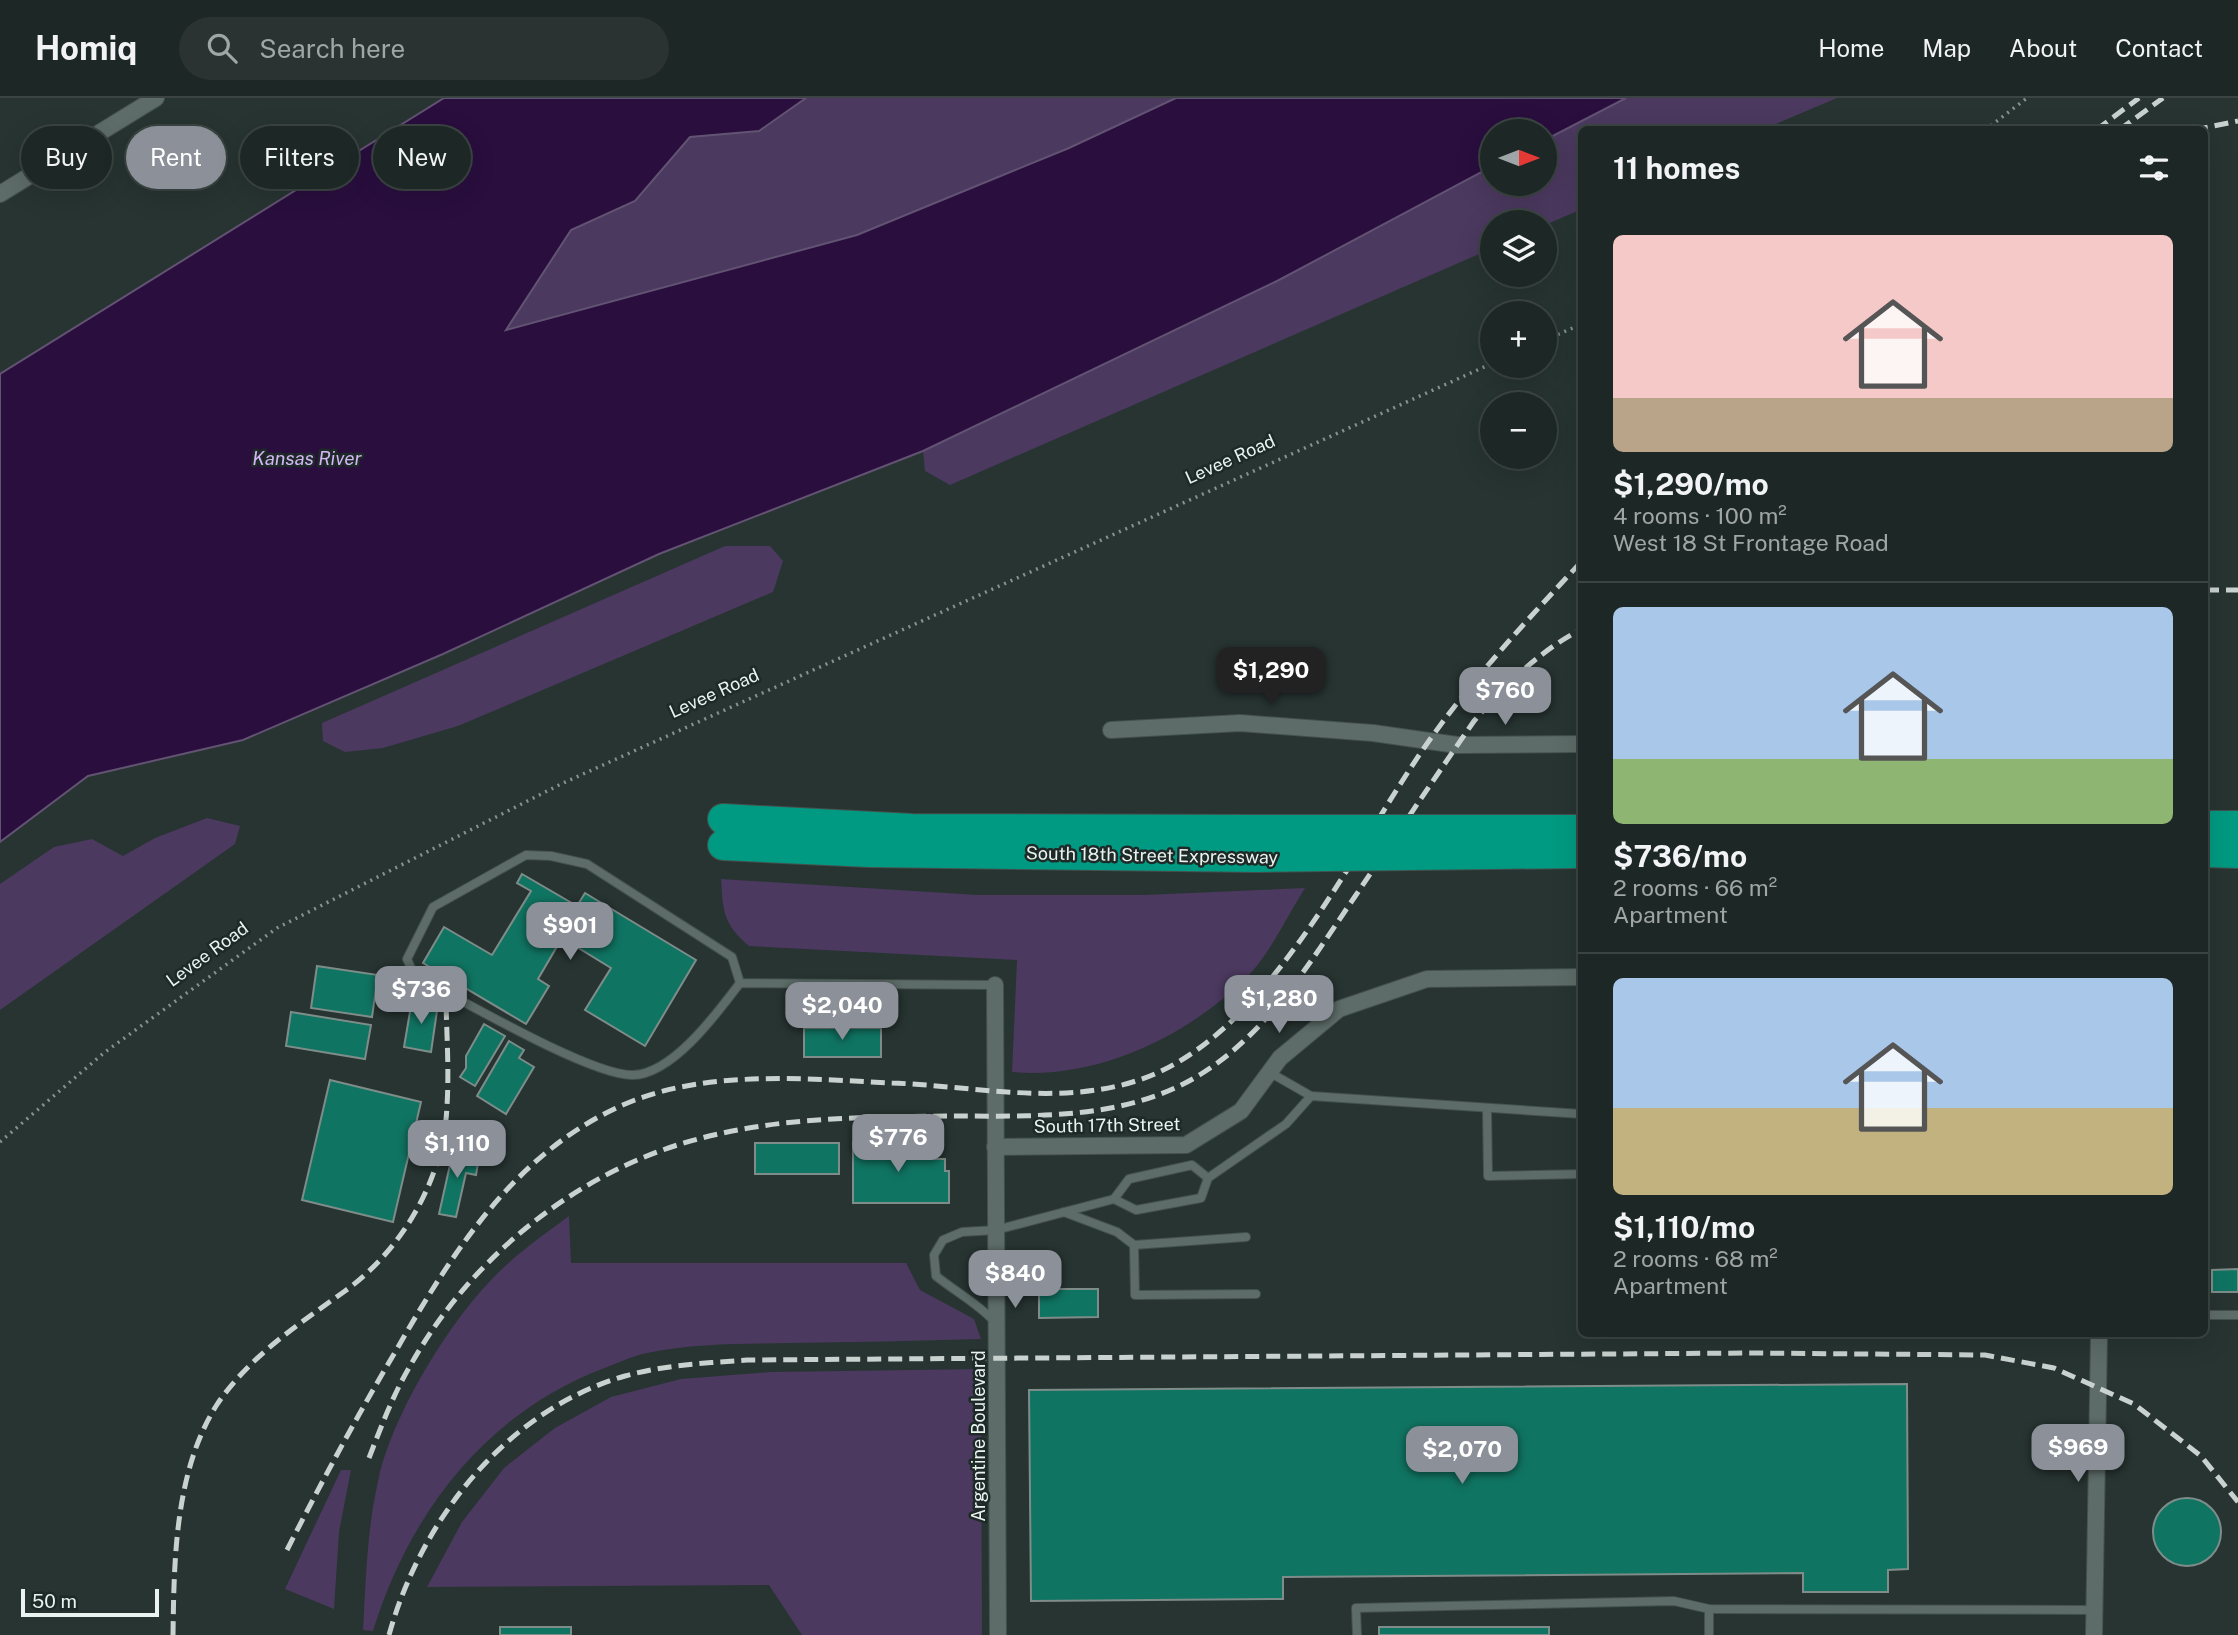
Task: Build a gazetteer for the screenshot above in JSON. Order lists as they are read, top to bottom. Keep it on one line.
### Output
{"streets":{"highway":["South 18th Street Expressway"],"street":["South 17th Street","Argentine Boulevard"],"path":["Levee Road"]},"crossings":[["South 17th Street","Argentine Boulevard"]],"water":["Kansas River"],"scale_bar":"50 m","north":"right","page":{"header":"Homiq","search":"Search here","nav":["Home","Map","About","Contact"],"map_buttons":["+","−"],"chip":["Buy","Rent","Filters","New"],"heading":"11 homes","list":[{"name":"$1,290/mo","note":"4 rooms · 100 m² · West 18 St Frontage Road"},{"name":"$736/mo","note":"2 rooms · 66 m² · Apartment"},{"name":"$1,110/mo","note":"2 rooms · 68 m² · Apartment"}],"price":["$1,290","$760","$901","$736","$1,280","$2,040","$776","$1,110","$840","$969","$2,070"],"scale":"50 m"}}
